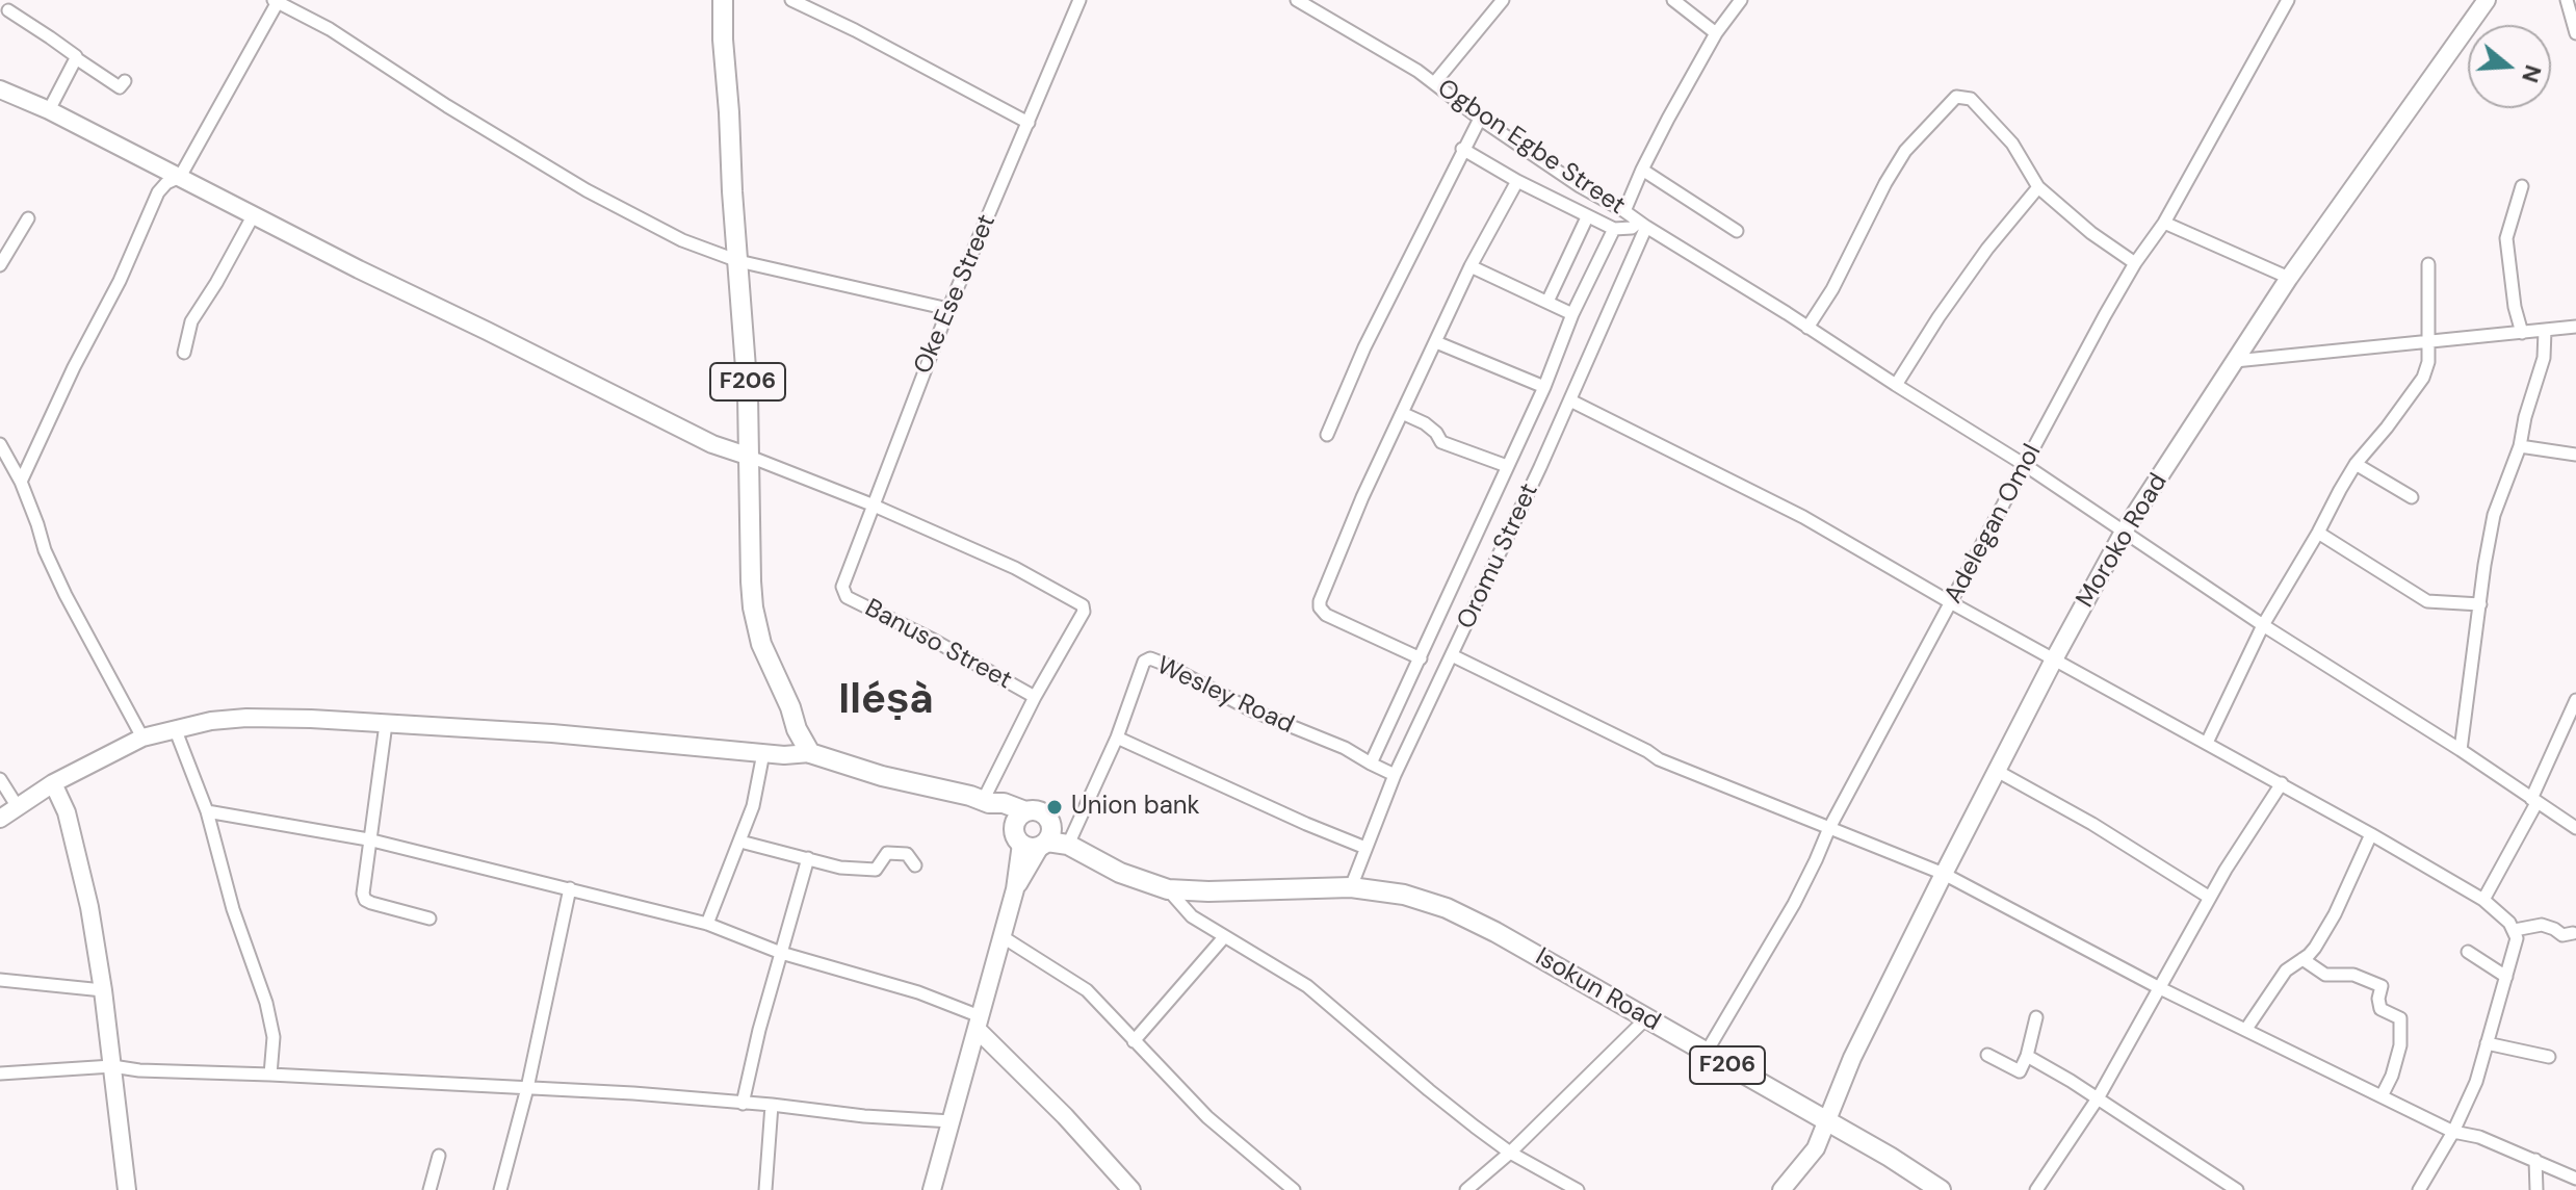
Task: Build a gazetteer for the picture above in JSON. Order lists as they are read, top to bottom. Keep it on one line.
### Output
{"streets":{"main road":["F206","Isokun Road"],"street":["Ogbon Egbe Street","Oke Ese Street","Adelegan Omol","Moroko Road","Oromu Street","Banuso Street","Wesley Road"]},"crossings":[["Ogbon Egbe Street","Oromu Street"],["Oke Ese Street","Banuso Street"],["F206","Oromu Street"],["F206","Wesley Road"],["F206","Isokun Road"],["Adelegan Omol","Isokun Road"],["Moroko Road","Isokun Road"],["Oromu Street","Wesley Road"],["Oromu Street","Isokun Road"]],"districts":["Iléṣà"],"places":["Union bank"],"north":"right"}
